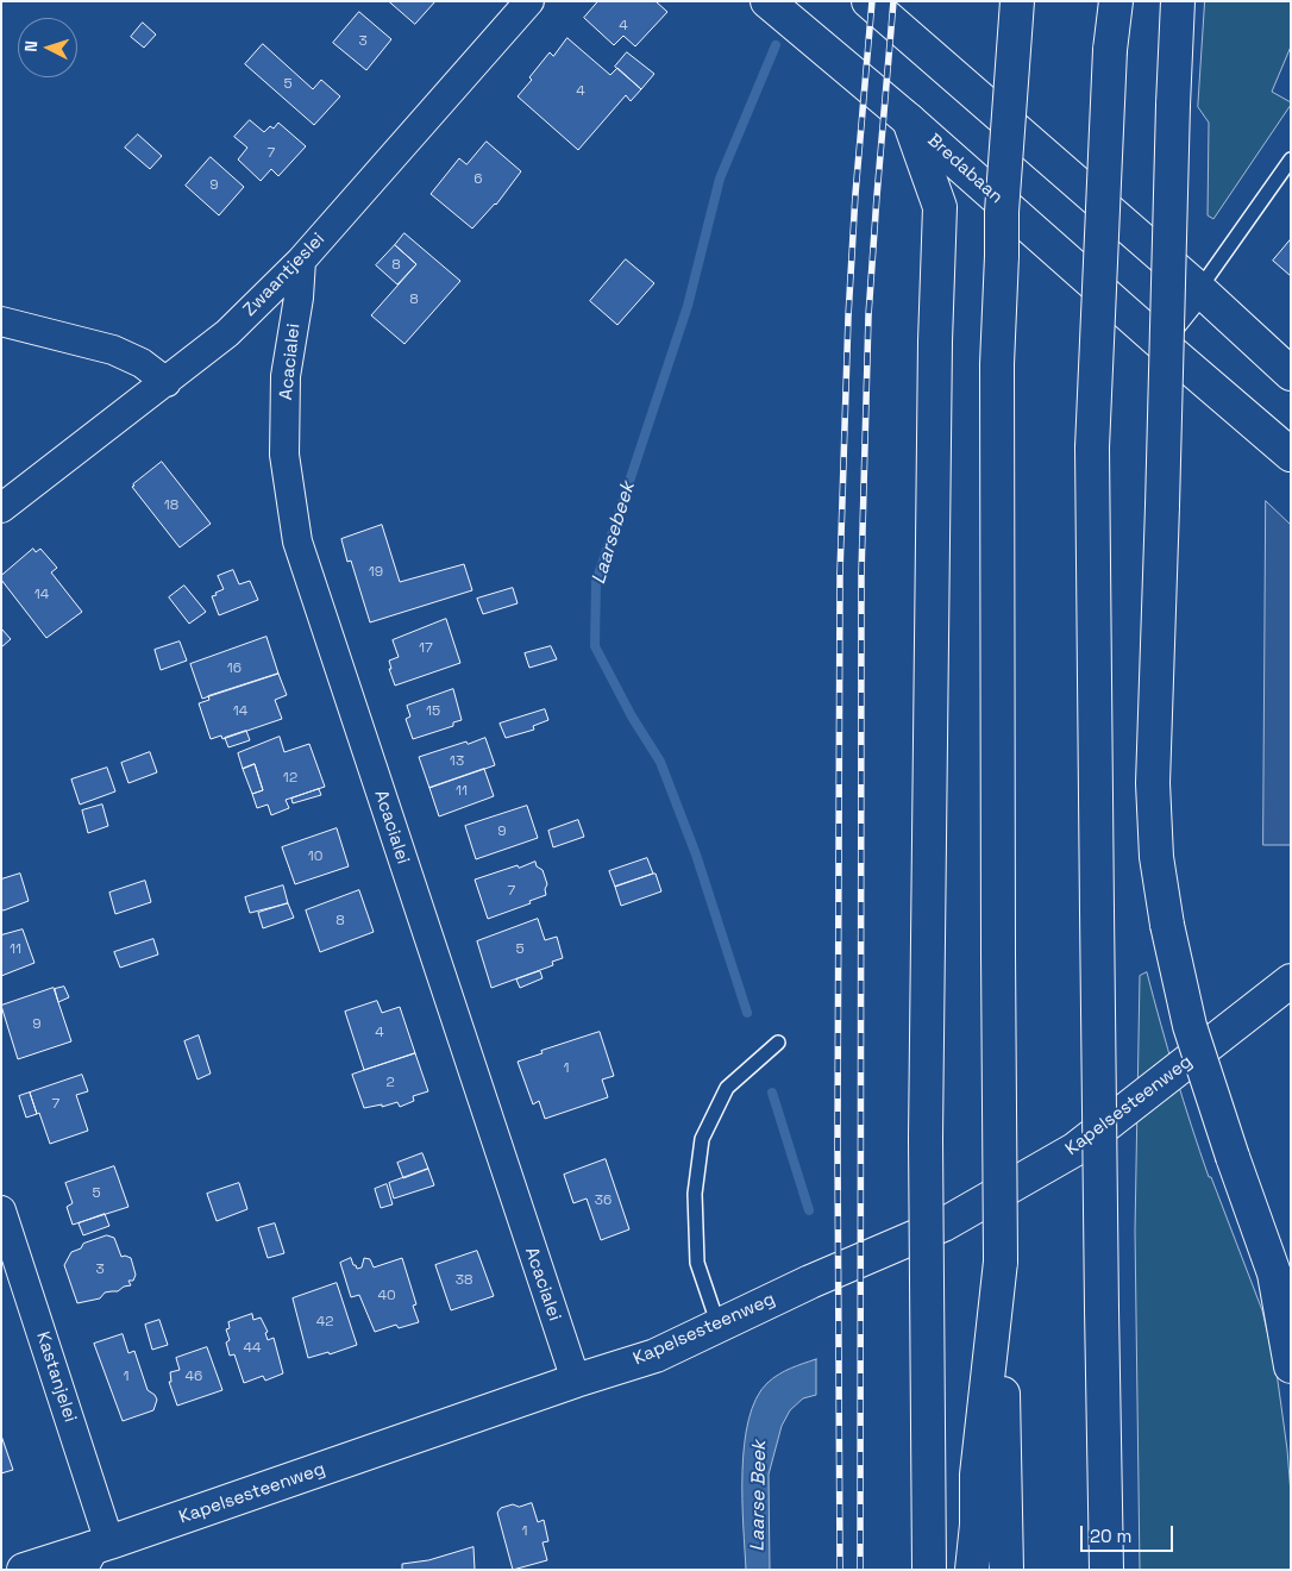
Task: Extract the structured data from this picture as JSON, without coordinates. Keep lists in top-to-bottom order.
{
  "streets": {
    "main road": ["Bredabaan", "Kapelsesteenweg"],
    "street": ["Zwaantjeslei", "Acacialei", "Kastanjelei"]
  },
  "crossings": [
    ["Zwaantjeslei", "Acacialei"],
    ["Acacialei", "Kapelsesteenweg"],
    ["Kapelsesteenweg", "Kastanjelei"]
  ],
  "water": ["Laarsebeek", "Laarse Beek"],
  "house_numbers": [
    "4",
    "3",
    "5",
    "4",
    "7",
    "6",
    "9",
    "8",
    "8",
    "18",
    "19",
    "14",
    "17",
    "16",
    "14",
    "15",
    "13",
    "12",
    "11",
    "9",
    "10",
    "7",
    "8",
    "11",
    "5",
    "9",
    "4",
    "1",
    "2",
    "7",
    "5",
    "36",
    "3",
    "38",
    "40",
    "42",
    "44",
    "1",
    "46",
    "1"
  ],
  "scale_bar": "20 m",
  "north": "left"
}
